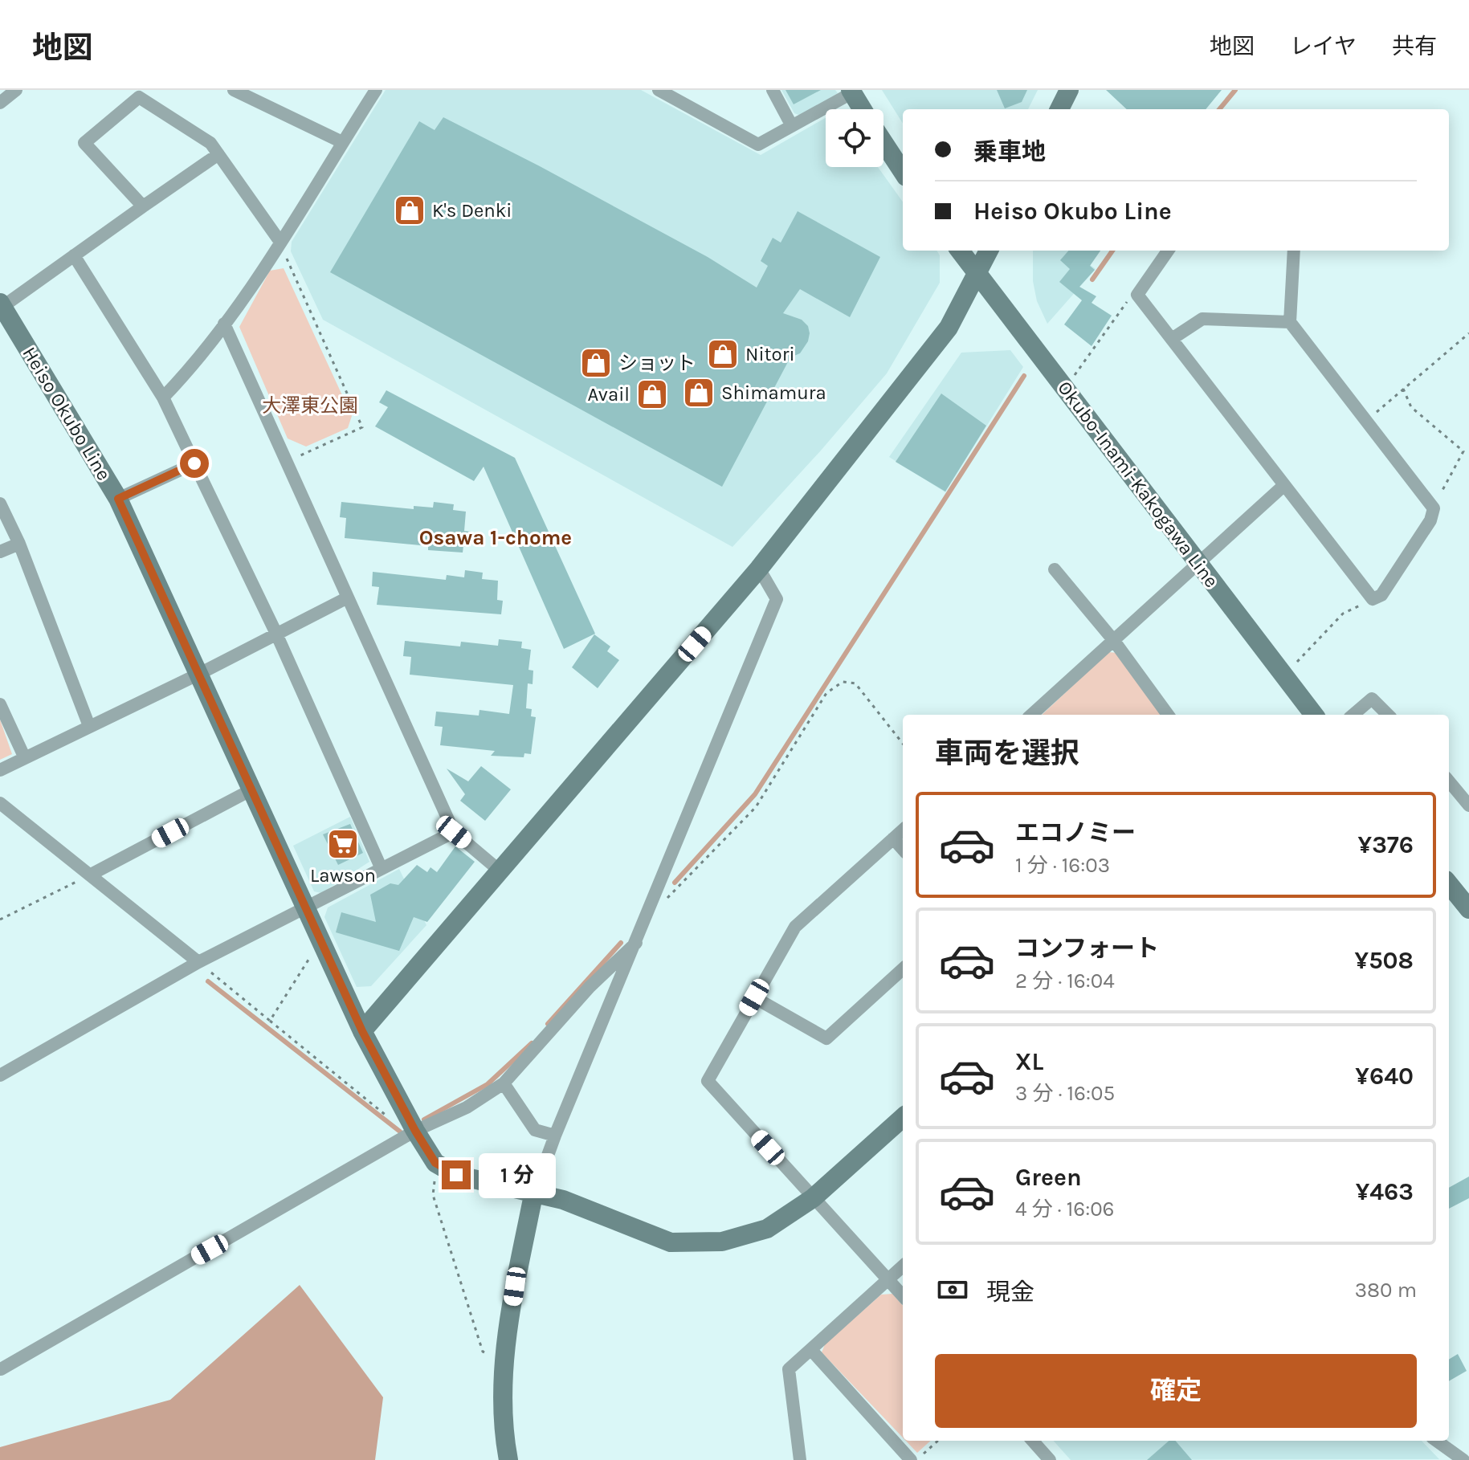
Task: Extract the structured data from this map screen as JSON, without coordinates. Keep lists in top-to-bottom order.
{
  "streets": {
    "main road": ["Heiso Okubo Line", "Okubo-Inami-Kakogawa Line"]
  },
  "districts": ["Osawa 1-chome"],
  "parks": ["大澤東公園"],
  "places": {
    "shop": [
      "K's Denki",
      "Nitori",
      "ショット",
      "Shimamura",
      "Avail"
    ],
    "supermarket": ["Lawson"]
  },
  "page": {
    "header": "地図",
    "nav": ["地図", "レイヤ", "共有"],
    "banner": ["乗車地", "Heiso Okubo Line"],
    "heading": "車両を選択",
    "list": [
      {
        "name": "エコノミー",
        "note": "1 分 · 16:03",
        "value": "¥376"
      },
      {
        "name": "コンフォート",
        "note": "2 分 · 16:04",
        "value": "¥508"
      },
      {
        "name": "XL",
        "note": "3 分 · 16:05",
        "value": "¥640"
      },
      {
        "name": "Green",
        "note": "4 分 · 16:06",
        "value": "¥463"
      }
    ],
    "bubble": "1 分",
    "pay": ["現金", "380 m"],
    "buttons": "確定"
  }
}
